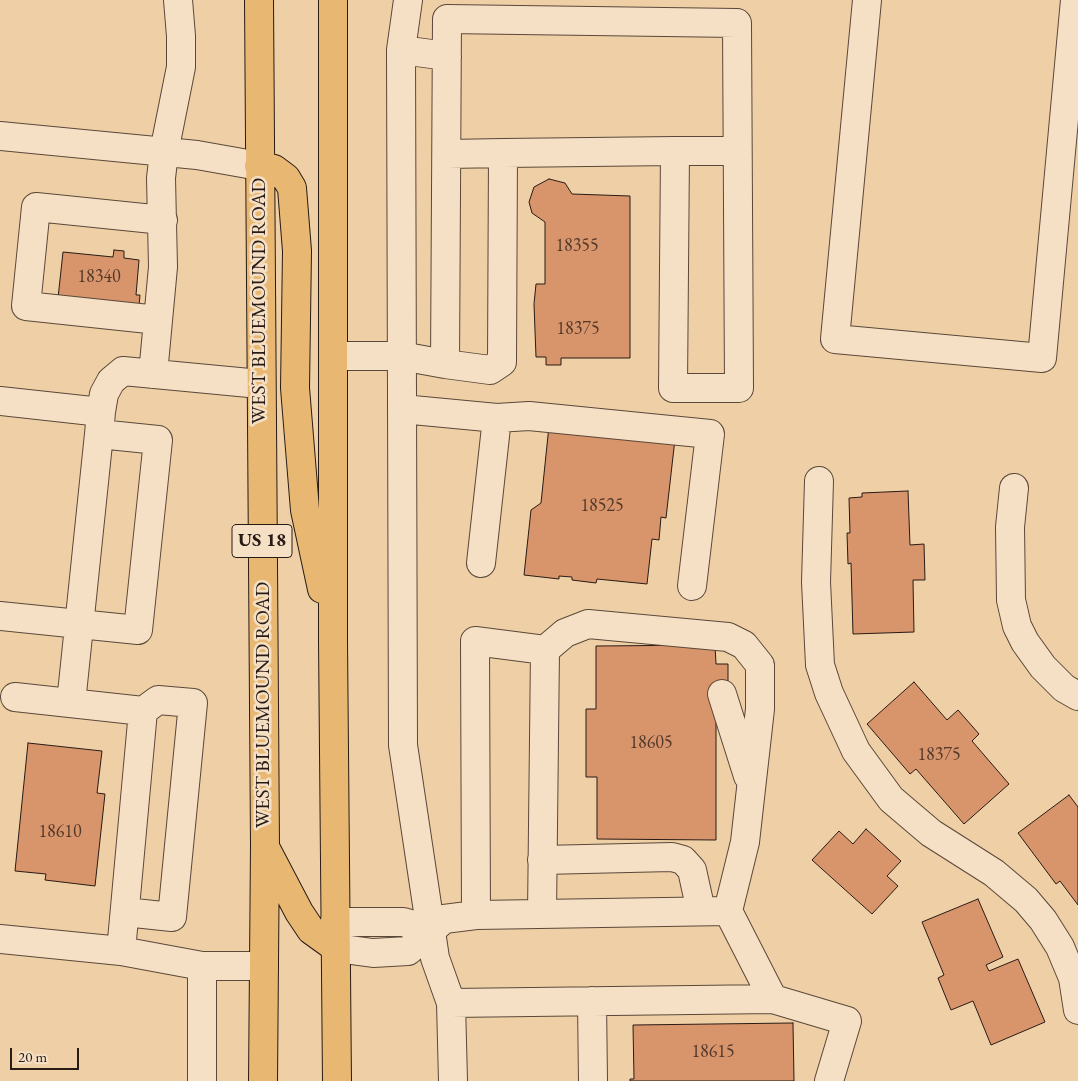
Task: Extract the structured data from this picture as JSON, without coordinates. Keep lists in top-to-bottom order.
{
  "streets": {
    "main road": ["WEST BLUEMOUND ROAD", "US 18"]
  },
  "house_numbers": [
    "18355",
    "18340",
    "18375",
    "18525",
    "18605",
    "18375",
    "18610",
    "18615"
  ],
  "scale_bar": "20 m"
}
